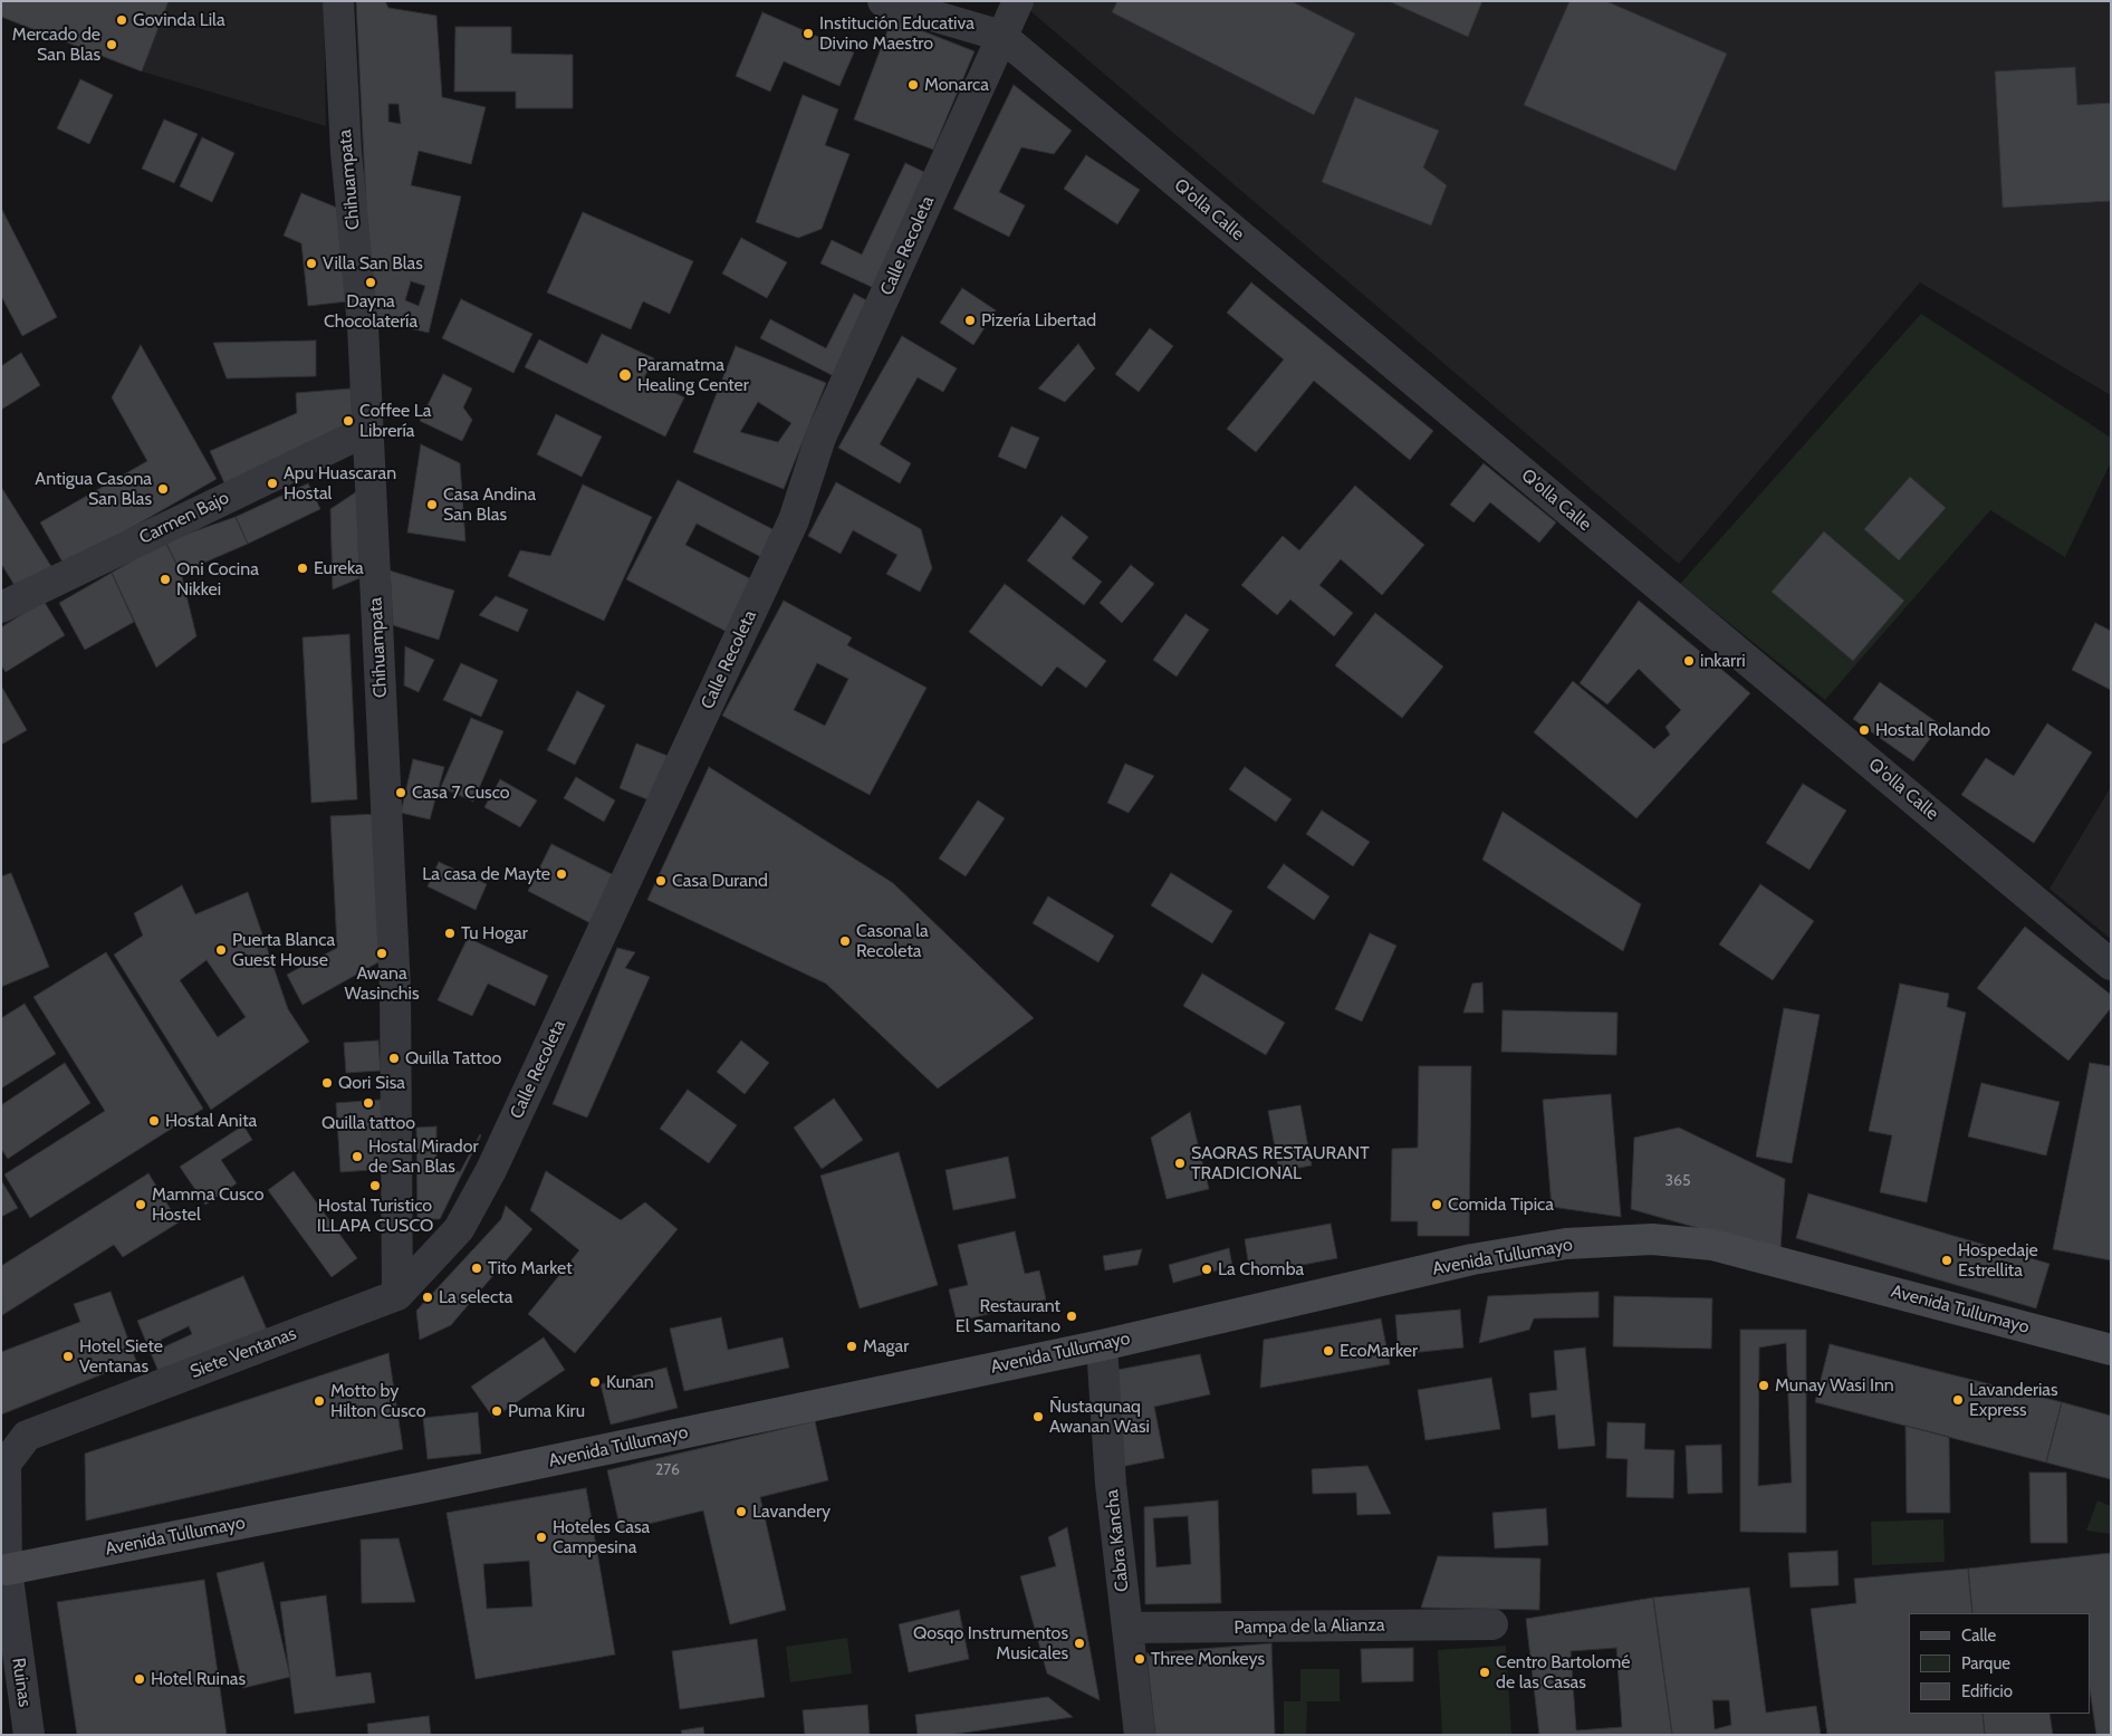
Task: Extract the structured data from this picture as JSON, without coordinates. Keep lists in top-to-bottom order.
{
  "streets": {
    "street": [
      "Chihuampata",
      "Q'olla Calle",
      "Calle Recoleta",
      "Carmen Bajo",
      "Avenida Tullumayo",
      "Siete Ventanas",
      "Cabra Kancha",
      "Pampa de la Alianza",
      "Ruinas"
    ]
  },
  "crossings": [
    ["Chihuampata", "Calle Recoleta"],
    ["Chihuampata", "Carmen Bajo"],
    ["Chihuampata", "Siete Ventanas"],
    ["Q'olla Calle", "Calle Recoleta"],
    ["Calle Recoleta", "Siete Ventanas"],
    ["Avenida Tullumayo", "Cabra Kancha"],
    ["Avenida Tullumayo", "Ruinas"],
    ["Siete Ventanas", "Ruinas"],
    ["Cabra Kancha", "Pampa de la Alianza"]
  ],
  "places": [
    "Govinda Lila",
    "Institución Educativa Divino Maestro",
    "Mercado de San Blas",
    "Monarca",
    "Villa San Blas",
    "Dayna Chocolatería",
    "Pizería Libertad",
    "Paramatma Healing Center",
    "Coffee La Librería",
    "Apu Huascaran Hostal",
    "Antigua Casona San Blas",
    "Casa Andina San Blas",
    "Eureka",
    "Oni Cocina Nikkei",
    "inkarri",
    "Hostal Rolando",
    "Casa 7 Cusco",
    "La casa de Mayte",
    "Casa Durand",
    "Tu Hogar",
    "Casona la Recoleta",
    "Puerta Blanca Guest House",
    "Awana Wasinchis",
    "Quilla Tattoo",
    "Qori Sisa",
    "Quilla tattoo",
    "Hostal Anita",
    "Hostal Mirador de San Blas",
    "SAQRAS RESTAURANT TRADICIONAL",
    "Hostal Turistico ILLAPA CUSCO",
    "Mamma Cusco Hostel",
    "Comida Tipica",
    "Hospedaje Estrellita",
    "Tito Market",
    "La Chomba",
    "La selecta",
    "Restaurant El Samaritano",
    "Magar",
    "EcoMarker",
    "Hotel Siete Ventanas",
    "Kunan",
    "Munay Wasi Inn",
    "Lavanderias Express",
    "Motto by Hilton Cusco",
    "Puma Kiru",
    "Ñustaqunaq Awanan Wasi",
    "Lavandery",
    "Hoteles Casa Campesina",
    "Qosqo Instrumentos Musicales",
    "Three Monkeys",
    "Centro Bartolomé de las Casas",
    "Hotel Ruinas"
  ],
  "house_numbers": ["365", "276"],
  "legend": ["Calle", "Parque", "Edificio"]
}
